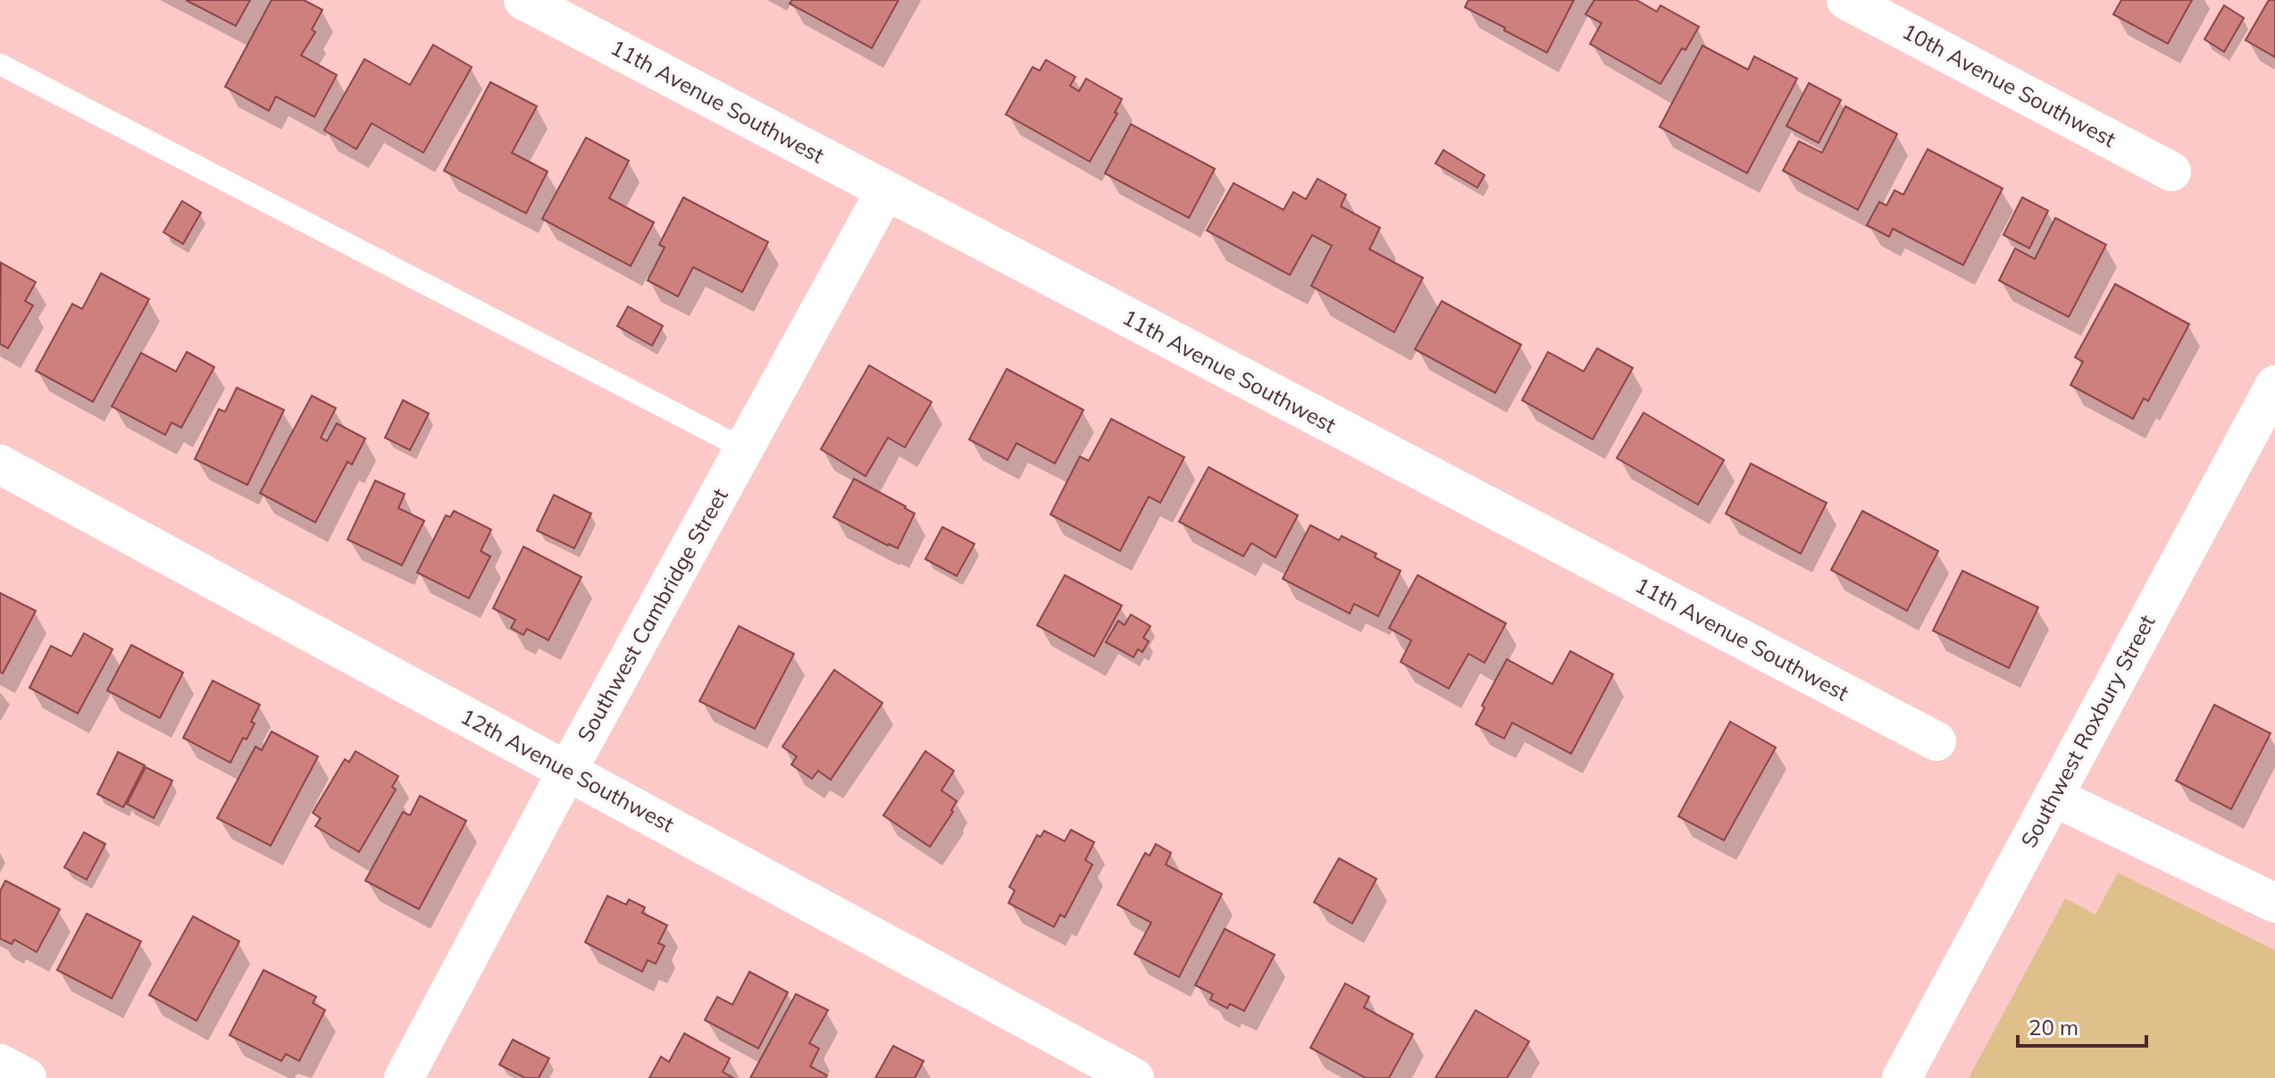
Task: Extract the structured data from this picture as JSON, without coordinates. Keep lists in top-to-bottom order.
{
  "streets": {
    "street": [
      "10th Avenue Southwest",
      "11th Avenue Southwest",
      "Southwest Cambridge Street",
      "Southwest Roxbury Street",
      "12th Avenue Southwest"
    ]
  },
  "crossings": [
    ["11th Avenue Southwest", "Southwest Cambridge Street"],
    ["Southwest Cambridge Street", "12th Avenue Southwest"]
  ],
  "scale_bar": "20 m"
}
